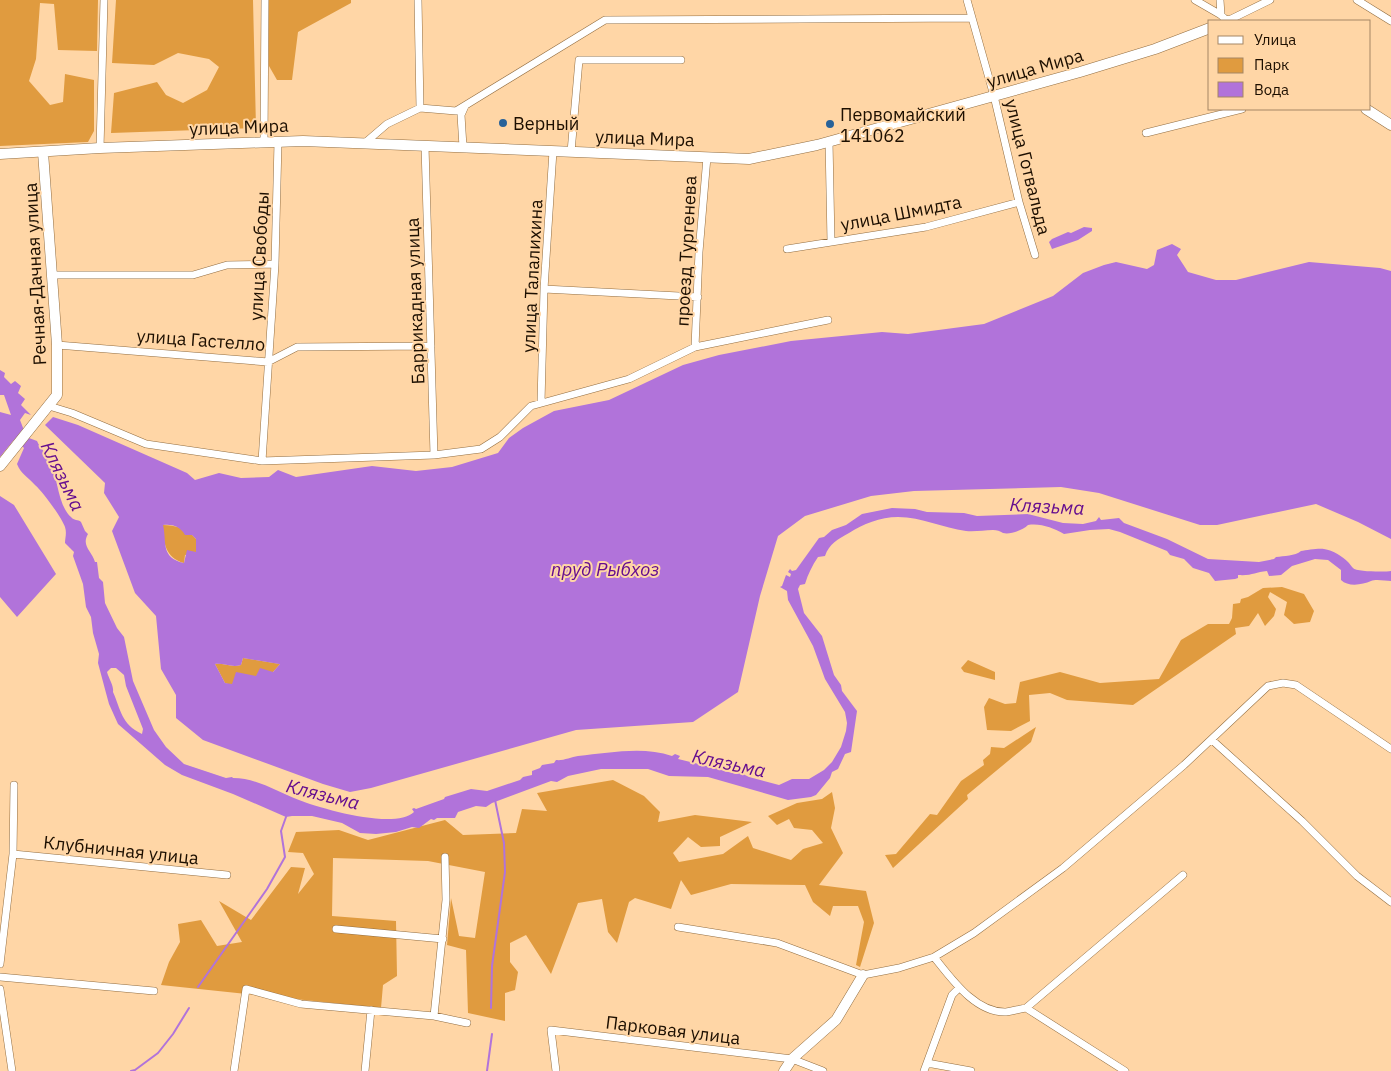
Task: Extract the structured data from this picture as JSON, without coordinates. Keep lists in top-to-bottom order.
{
  "streets": {
    "street": [
      "улица Мира",
      "улица Готвальда",
      "улица Шмидта",
      "проезд Тургенева",
      "улица Свободы",
      "Речная-Дачная улица",
      "улица Талалихина",
      "Баррикадная улица",
      "улица Гастелло",
      "Клубничная улица",
      "Парковая улица"
    ]
  },
  "crossings": [
    ["улица Мира", "улица Готвальда"],
    ["улица Мира", "проезд Тургенева"],
    ["улица Мира", "улица Свободы"],
    ["улица Мира", "Речная-Дачная улица"],
    ["улица Мира", "улица Талалихина"],
    ["улица Мира", "Баррикадная улица"],
    ["улица Готвальда", "улица Шмидта"],
    ["улица Свободы", "улица Гастелло"],
    ["Речная-Дачная улица", "улица Гастелло"],
    ["Баррикадная улица", "улица Гастелло"]
  ],
  "water": ["Клязьма", "пруд Рыбхоз"],
  "places": ["Верный", "Первомайский 141062"],
  "legend": ["Улица", "Парк", "Вода"]
}
